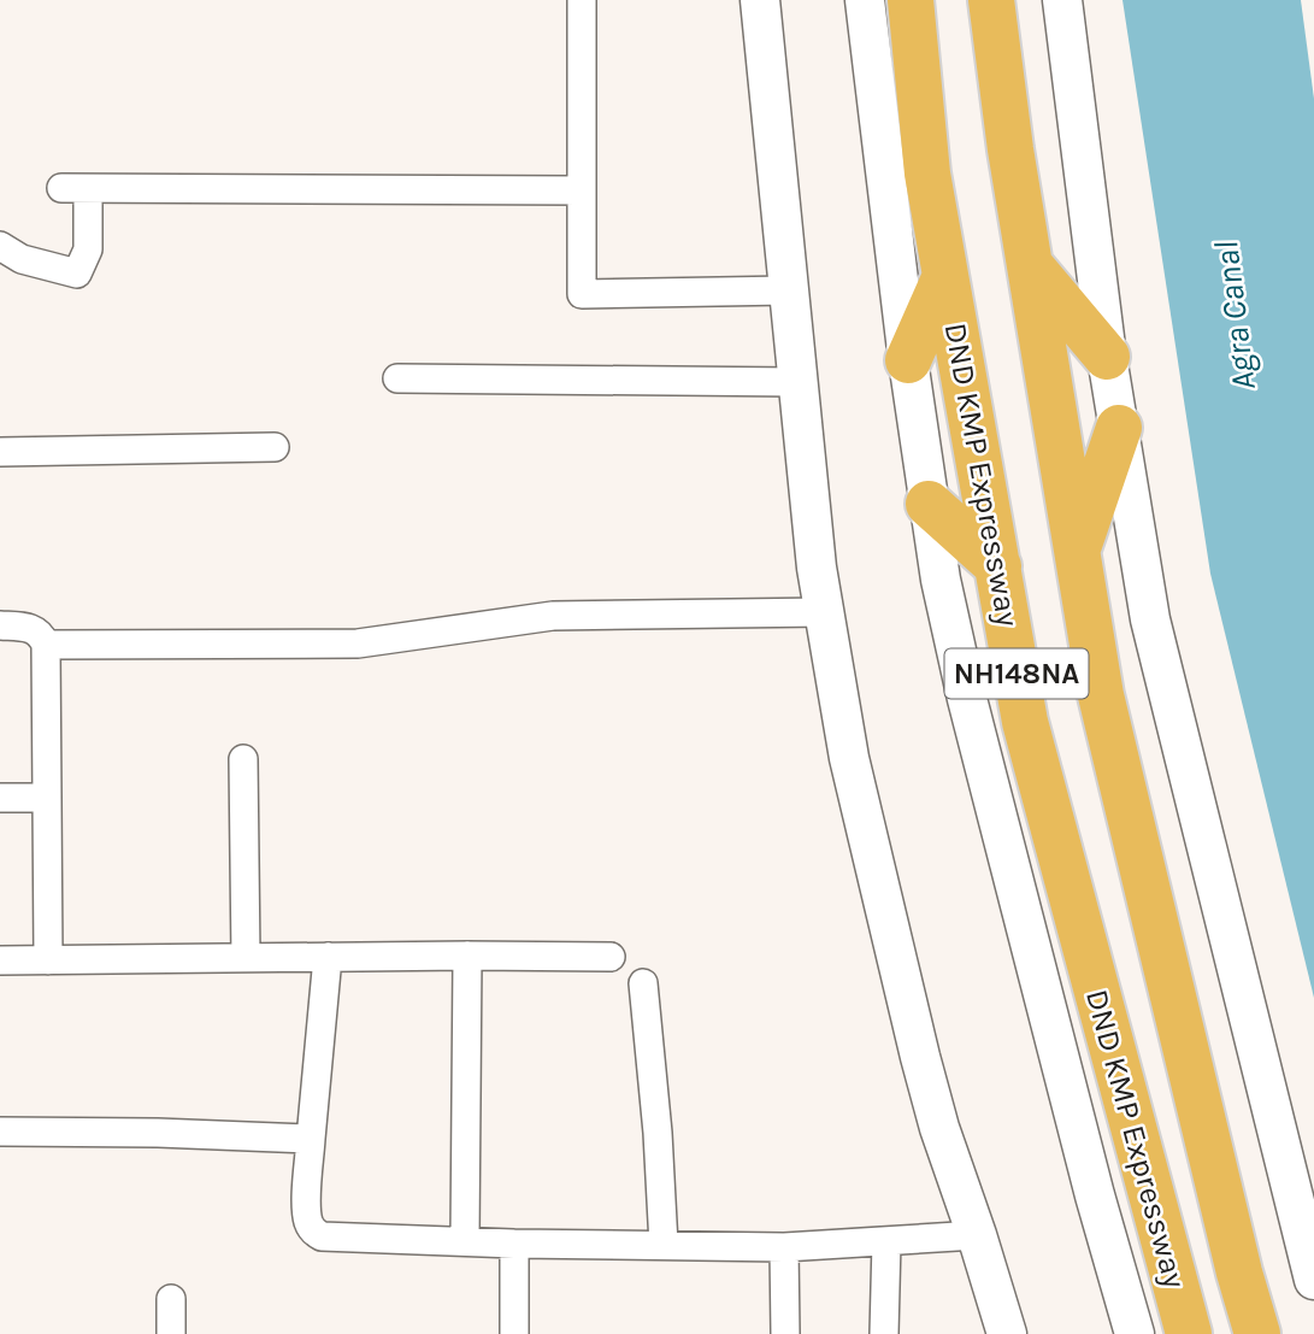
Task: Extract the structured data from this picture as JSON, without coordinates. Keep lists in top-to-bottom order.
{
  "streets": {
    "highway": ["DND KMP Expressway", "NH148NA"]
  },
  "water": ["Agra Canal"]
}
